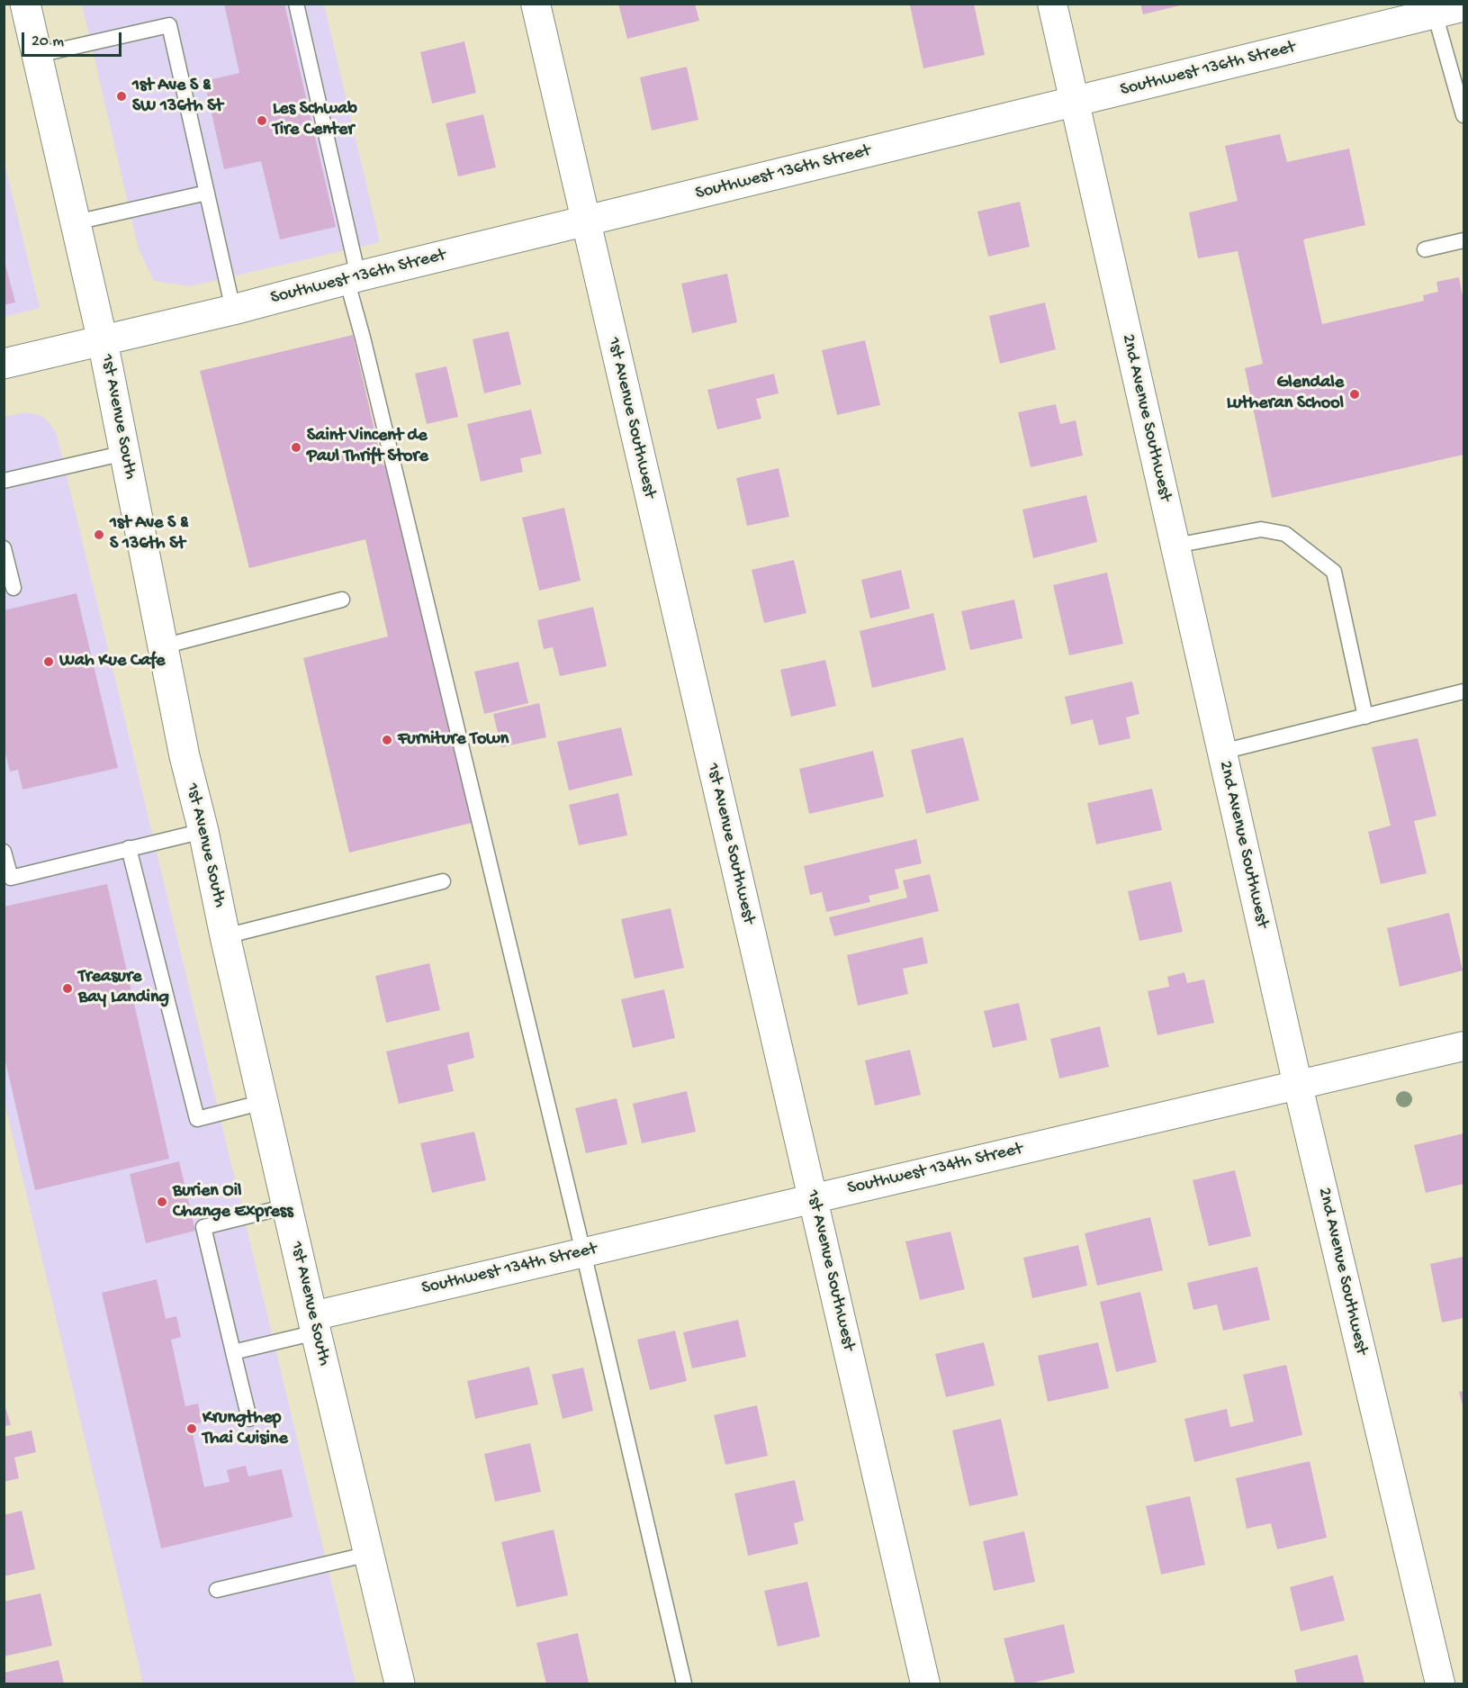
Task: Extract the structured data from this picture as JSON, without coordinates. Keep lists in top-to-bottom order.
{
  "streets": {
    "main road": ["Southwest 136th Street", "1st Avenue South"],
    "street": ["1st Avenue Southwest", "2nd Avenue Southwest", "Southwest 134th Street"]
  },
  "crossings": [
    ["Southwest 136th Street", "1st Avenue South"],
    ["Southwest 136th Street", "1st Avenue Southwest"],
    ["Southwest 136th Street", "2nd Avenue Southwest"],
    ["1st Avenue South", "Southwest 134th Street"],
    ["1st Avenue Southwest", "Southwest 134th Street"],
    ["2nd Avenue Southwest", "Southwest 134th Street"]
  ],
  "places": [
    "1st Ave S & SW 136th St",
    "Les Schwab Tire Center",
    "Glendale Lutheran School",
    "Saint Vincent de Paul Thrift Store",
    "1st Ave S & S 136th St",
    "Wah Kue Cafe",
    "Furniture Town",
    "Treasure Bay Landing",
    "Burien Oil Change Express",
    "Krungthep Thai Cuisine"
  ],
  "scale_bar": "20 m"
}
